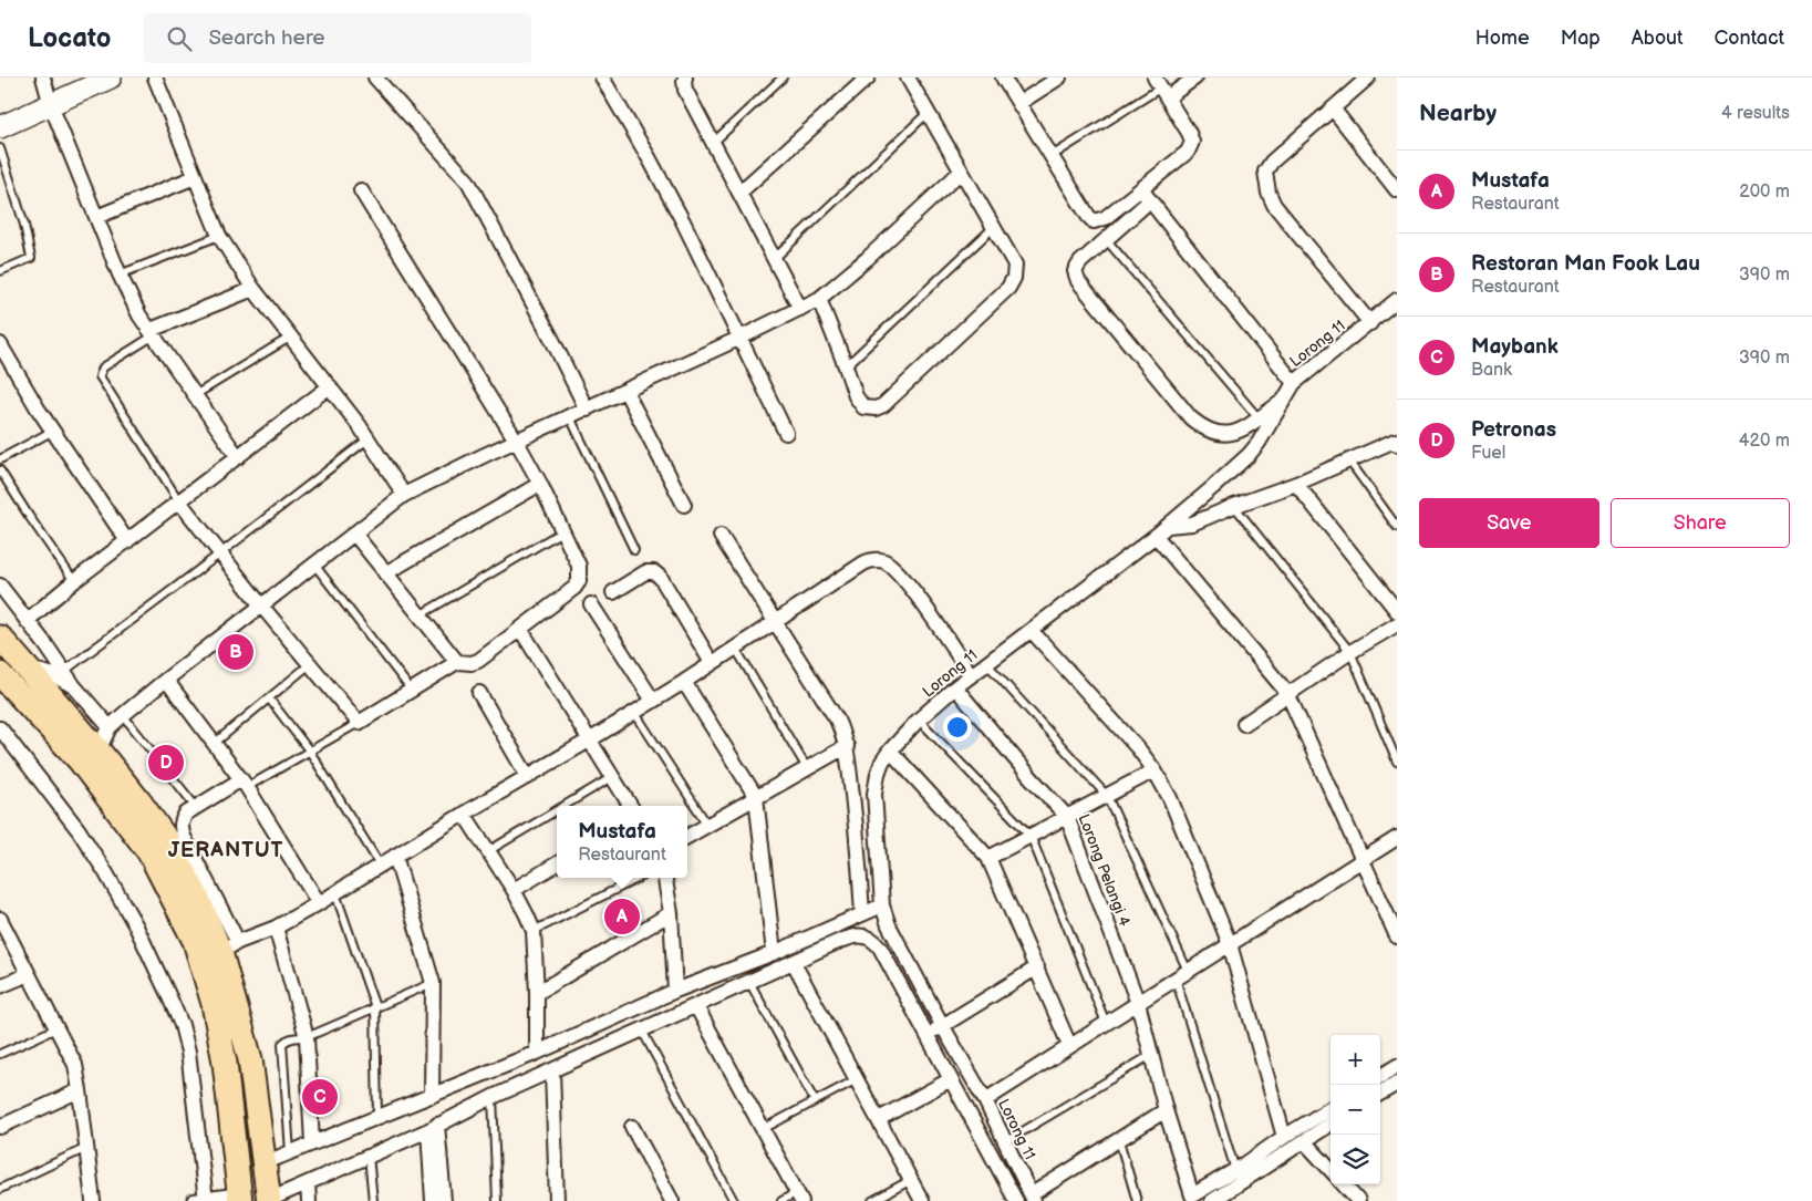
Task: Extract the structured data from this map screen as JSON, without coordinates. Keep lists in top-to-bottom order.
{
  "streets": {
    "street": ["Lorong 11", "Lorong Pelangi 4"]
  },
  "crossings": [
    ["Lorong 11", "Lorong Pelangi 4"]
  ],
  "districts": ["JERANTUT"],
  "page": {
    "header": "Locato",
    "search": "Search here",
    "nav": [
      "Home",
      "Map",
      "About",
      "Contact"
    ],
    "heading": ["Nearby", "4 results"],
    "list": [
      {
        "mark": "A",
        "name": "Mustafa",
        "note": "Restaurant",
        "value": "200 m"
      },
      {
        "mark": "B",
        "name": "Restoran Man Fook Lau",
        "note": "Restaurant",
        "value": "390 m"
      },
      {
        "mark": "C",
        "name": "Maybank",
        "note": "Bank",
        "value": "390 m"
      },
      {
        "mark": "D",
        "name": "Petronas",
        "note": "Fuel",
        "value": "420 m"
      }
    ],
    "buttons": ["Save", "Share"],
    "pins": [
      "B",
      "D",
      "A",
      "C"
    ],
    "popup": ["Mustafa", "Restaurant"],
    "map_buttons": ["+", "−"]
  }
}
